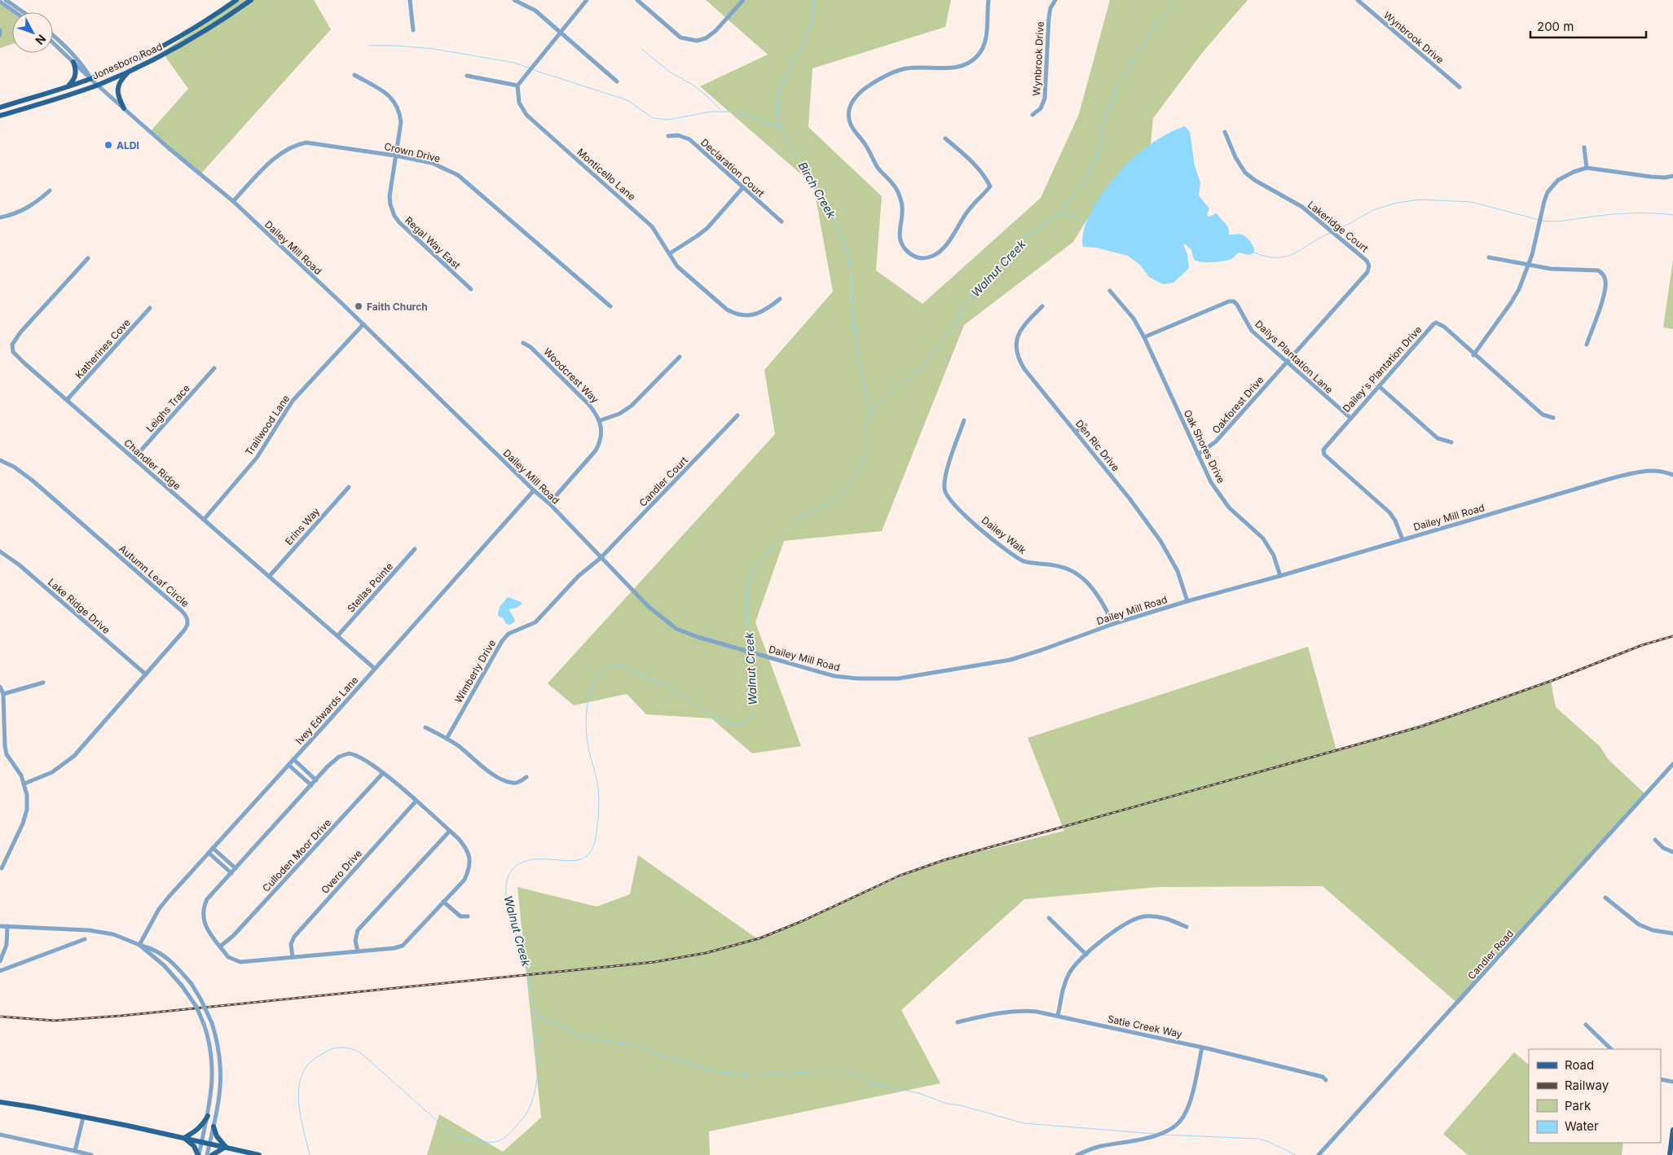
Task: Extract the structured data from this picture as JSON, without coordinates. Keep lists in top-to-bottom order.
{
  "streets": {
    "main road": ["Jonesboro Road"],
    "street": [
      "Wynbrook Drive",
      "Crown Drive",
      "Declaration Court",
      "Monticello Lane",
      "Lakeridge Court",
      "Regal Way East",
      "Dailey Mill Road",
      "Katherines Cove",
      "Dailys Plantation Lane",
      "Dailey's Plantation Drive",
      "Woodcrest Way",
      "Oakforest Drive",
      "Leighs Trace",
      "Trailwood Lane",
      "Den Ric Drive",
      "Oak Shores Drive",
      "Chandler Ridge",
      "Candler Court",
      "Erins Way",
      "Dailey Walk",
      "Autumn Leaf Circle",
      "Stellas Pointe",
      "Lake Ridge Drive",
      "Wimberly Drive",
      "Ivey Edwards Lane",
      "Culloden Moor Drive",
      "Overo Drive",
      "Candler Road",
      "Satie Creek Way"
    ]
  },
  "crossings": [
    ["Jonesboro Road", "Dailey Mill Road"],
    ["Crown Drive", "Regal Way East"],
    ["Crown Drive", "Dailey Mill Road"],
    ["Lakeridge Court", "Dailys Plantation Lane"],
    ["Lakeridge Court", "Oakforest Drive"],
    ["Dailey Mill Road", "Dailey's Plantation Drive"],
    ["Dailey Mill Road", "Trailwood Lane"],
    ["Dailey Mill Road", "Den Ric Drive"],
    ["Dailey Mill Road", "Oak Shores Drive"],
    ["Dailey Mill Road", "Candler Court"],
    ["Dailey Mill Road", "Dailey Walk"],
    ["Dailey Mill Road", "Wimberly Drive"],
    ["Dailey Mill Road", "Ivey Edwards Lane"],
    ["Katherines Cove", "Chandler Ridge"],
    ["Dailys Plantation Lane", "Dailey's Plantation Drive"],
    ["Dailys Plantation Lane", "Oakforest Drive"],
    ["Dailys Plantation Lane", "Oak Shores Drive"],
    ["Oakforest Drive", "Oak Shores Drive"],
    ["Leighs Trace", "Chandler Ridge"],
    ["Trailwood Lane", "Chandler Ridge"],
    ["Chandler Ridge", "Erins Way"],
    ["Chandler Ridge", "Stellas Pointe"],
    ["Chandler Ridge", "Ivey Edwards Lane"],
    ["Candler Court", "Wimberly Drive"],
    ["Autumn Leaf Circle", "Lake Ridge Drive"]
  ],
  "water": ["Birch Creek", "Walnut Creek"],
  "places": ["ALDI", "Faith Church"],
  "legend": [
    "Road",
    "Railway",
    "Park",
    "Water"
  ],
  "scale_bar": "200 m",
  "north": "bottom right"
}
